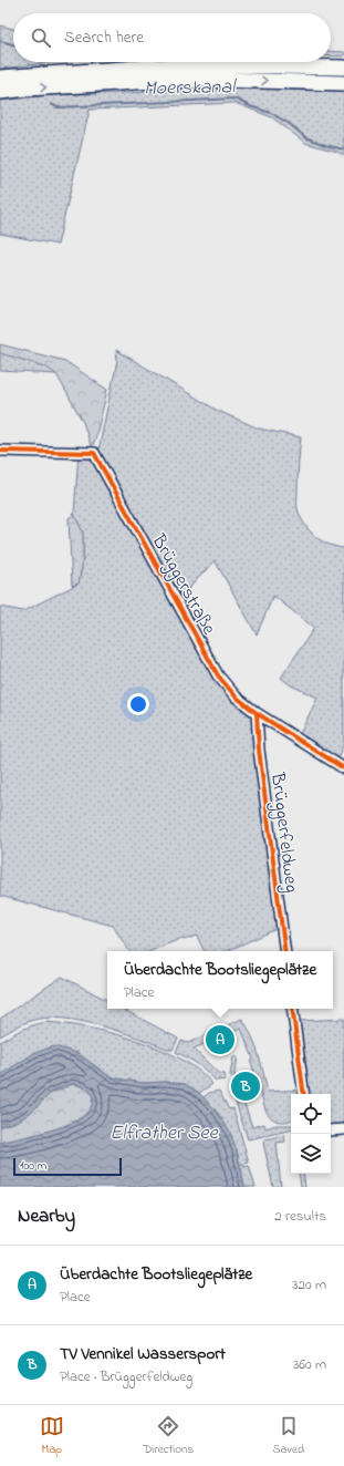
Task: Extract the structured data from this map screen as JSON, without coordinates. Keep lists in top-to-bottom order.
{
  "streets": {
    "street": ["Brüggerstraße", "Brüggerfeldweg"]
  },
  "crossings": [
    ["Brüggerstraße", "Brüggerfeldweg"]
  ],
  "water": ["Moerskanal", "Elfrather See"],
  "scale_bar": "100 m",
  "page": {
    "search": "Search here",
    "popup": ["Überdachte Bootsliegeplätze", "Place"],
    "pins": ["A", "B"],
    "scale": "100 m",
    "heading": ["Nearby", "2 results"],
    "list": [
      {
        "mark": "A",
        "name": "Überdachte Bootsliegeplätze",
        "note": "Place",
        "value": "320 m"
      },
      {
        "mark": "B",
        "name": "TV Vennikel Wassersport",
        "note": "Place · Brüggerfeldweg",
        "value": "360 m"
      }
    ],
    "nav": ["Map", "Directions", "Saved"]
  }
}
